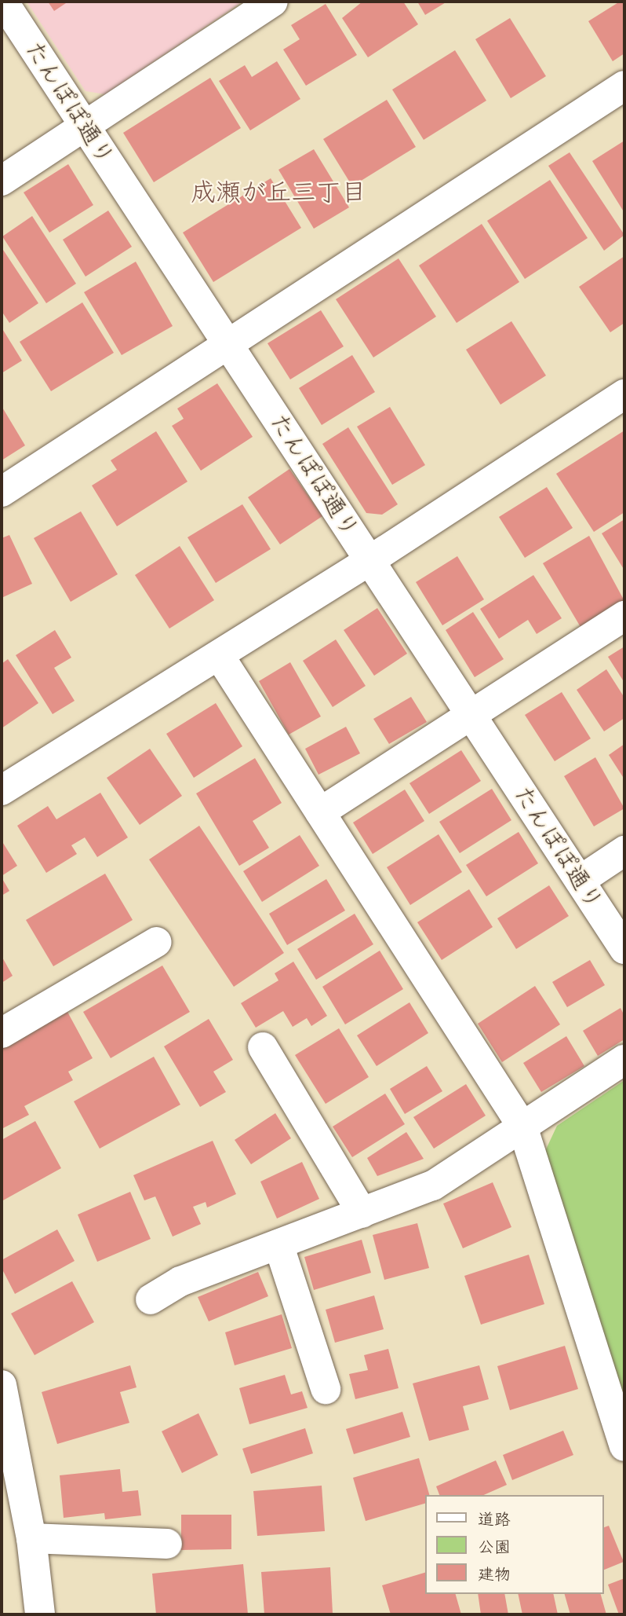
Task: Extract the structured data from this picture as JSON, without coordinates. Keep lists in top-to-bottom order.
{
  "streets": {
    "street": ["たんぽぽ通り"]
  },
  "districts": ["成瀬が丘三丁目"],
  "legend": ["道路", "公園", "建物"]
}
